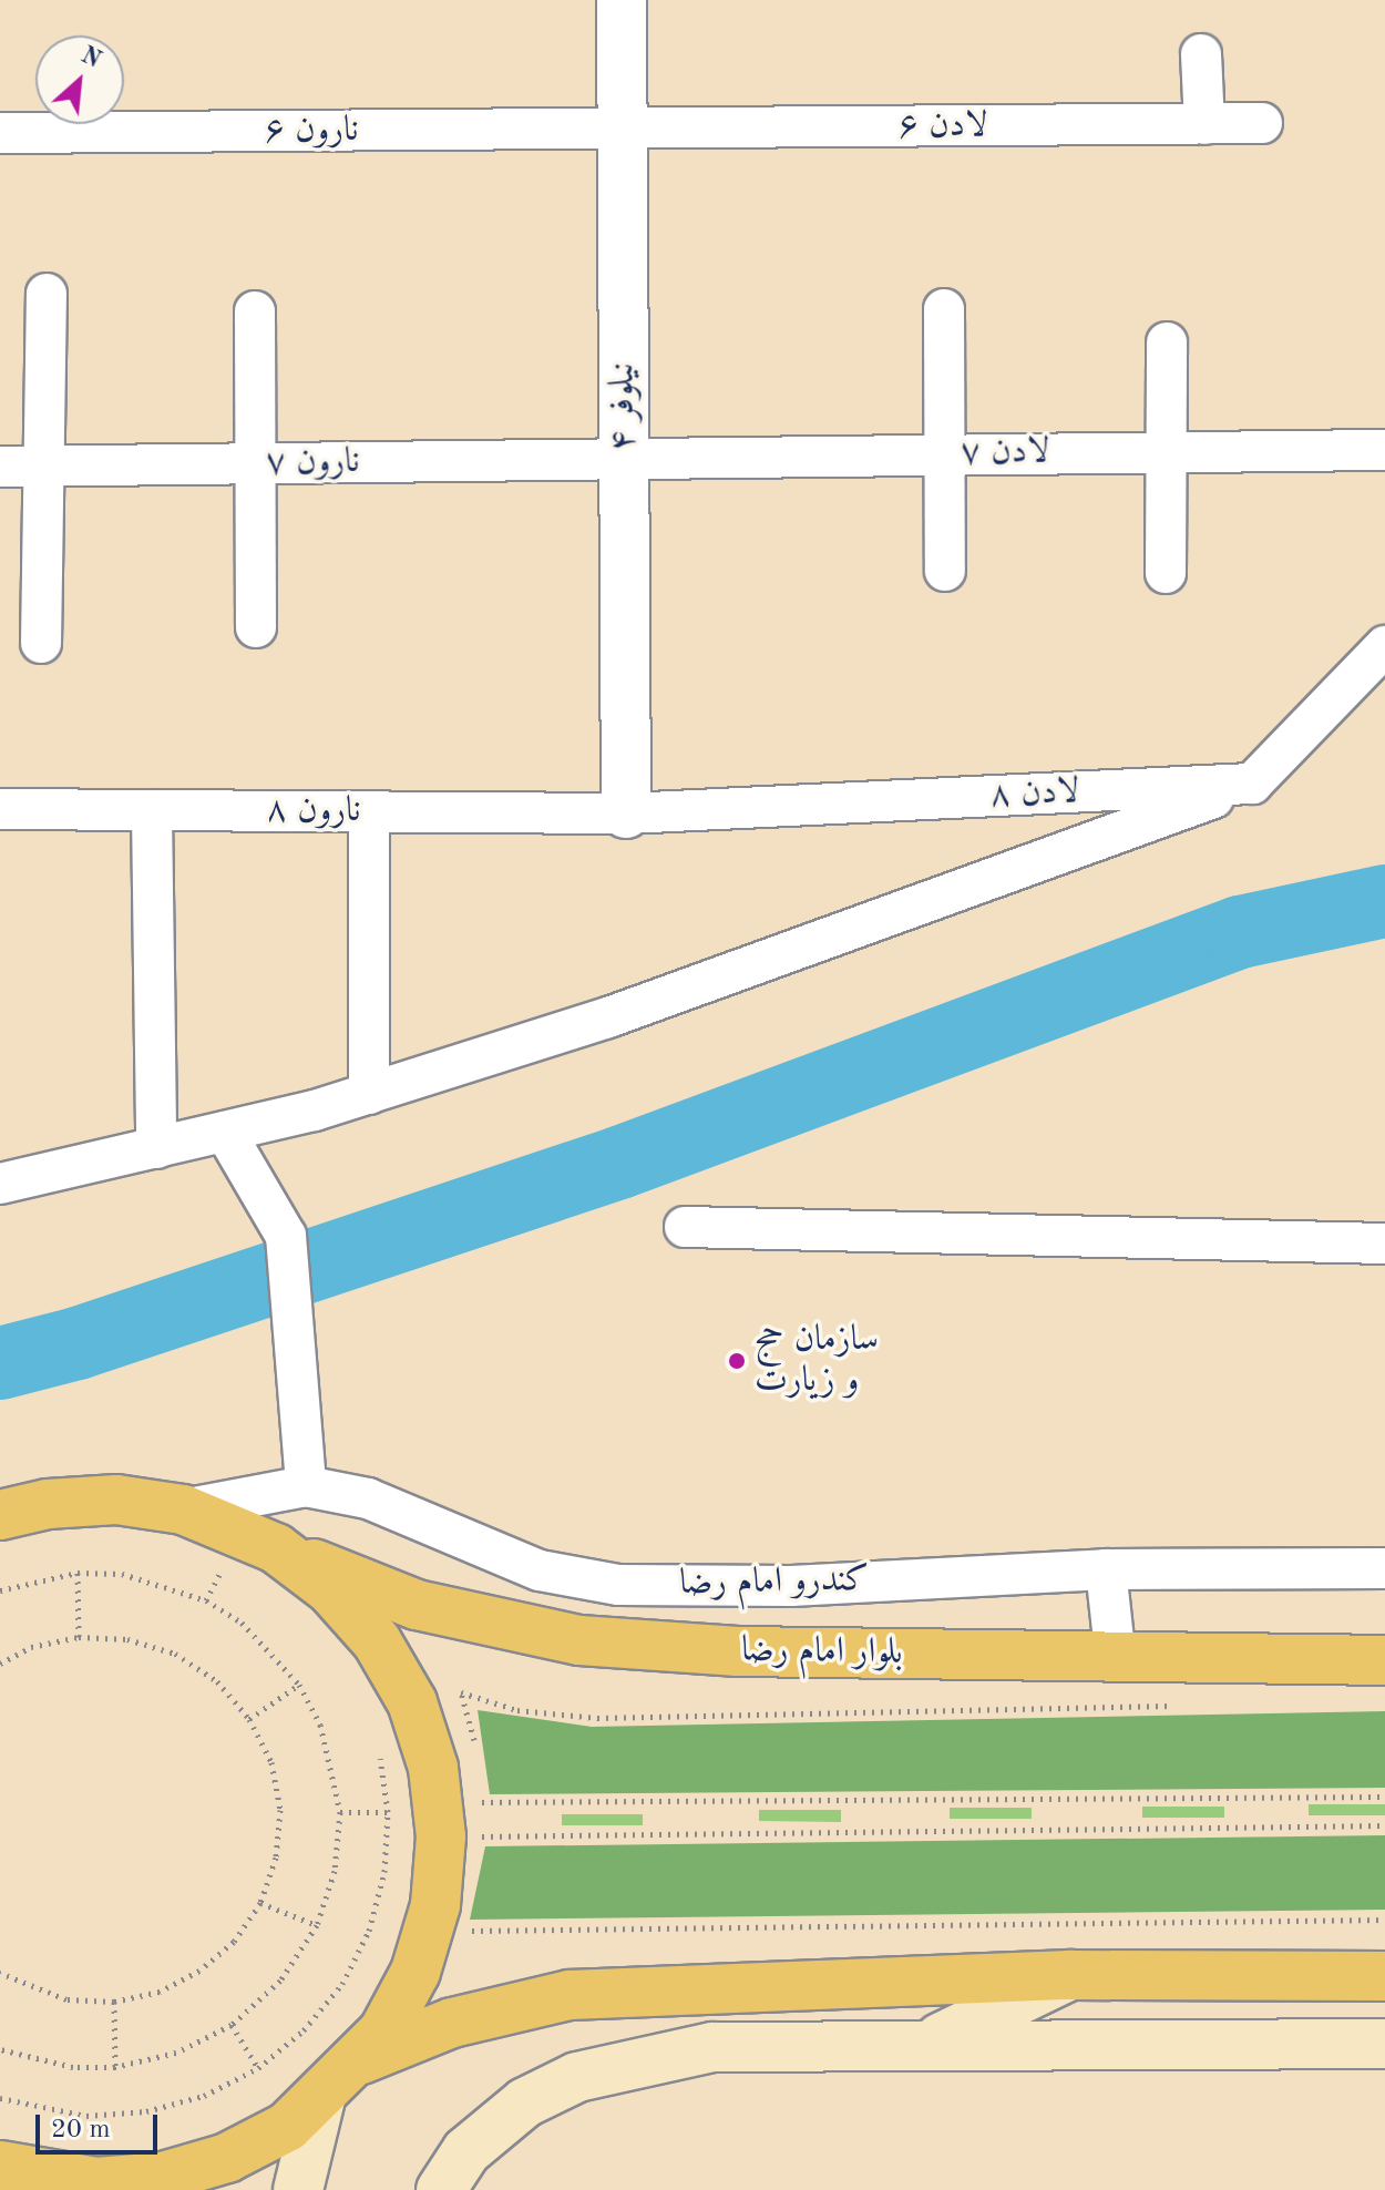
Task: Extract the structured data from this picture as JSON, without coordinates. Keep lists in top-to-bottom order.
{
  "streets": {
    "main road": ["بلوار امام رضا"],
    "street": [
      "لادن ۶",
      "نارون ۶",
      "نیلوفر ۴",
      "لادن ۷",
      "نارون ۷",
      "لادن ۸",
      "نارون ۸",
      "کندرو امام رضا"
    ]
  },
  "crossings": [
    ["لادن ۶", "نارون ۶"],
    ["لادن ۶", "نیلوفر ۴"],
    ["نارون ۶", "نیلوفر ۴"],
    ["نیلوفر ۴", "لادن ۷"],
    ["نیلوفر ۴", "نارون ۷"],
    ["نیلوفر ۴", "لادن ۸"],
    ["نیلوفر ۴", "نارون ۸"],
    ["لادن ۷", "نارون ۷"],
    ["لادن ۸", "نارون ۸"]
  ],
  "places": ["سازمان حج و زیارت"],
  "scale_bar": "20 m",
  "north": "top right"
}
